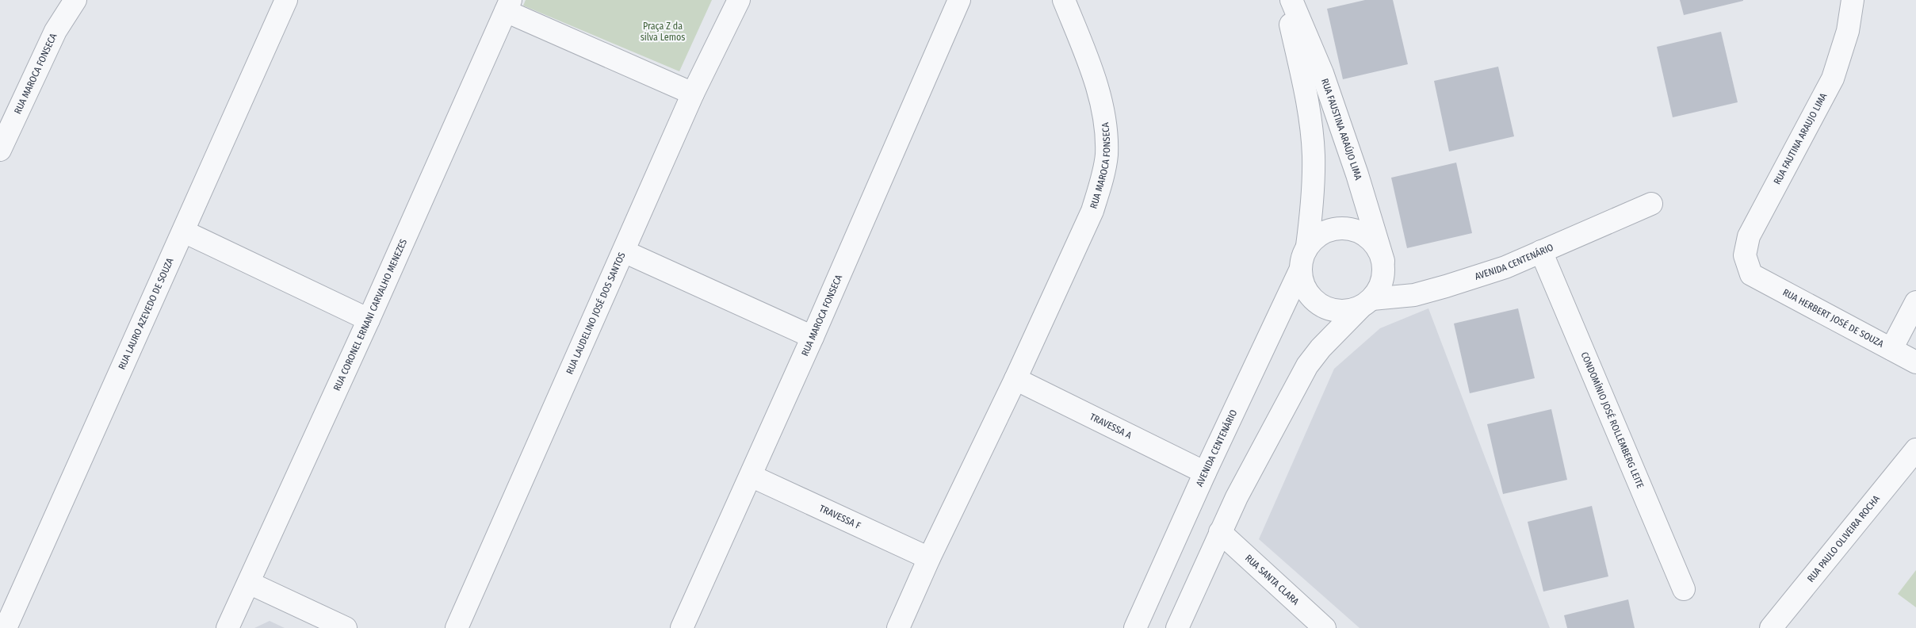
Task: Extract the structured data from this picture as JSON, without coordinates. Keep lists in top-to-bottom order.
{
  "streets": {
    "street": [
      "RUA MAROCA FONSECA",
      "RUA FAUSTINA ARAÚJO LIMA",
      "RUA FAUTINA ARAUJO LIMA",
      "AVENIDA CENTENÁRIO",
      "RUA LAUDELINO JOSÉ DOS SANTOS",
      "RUA LAURO AZEVEDO DE SOUZA",
      "RUA CORONEL ERNANI CARVALHO MENEZES",
      "RUA HERBERT JOSÉ DE SOUZA",
      "CONDOMÍNIO JOSÉ ROLLEMBERG LEITE",
      "TRAVESSA A",
      "TRAVESSA F",
      "RUA PAULO OLIVEIRA ROCHA",
      "RUA SANTA CLARA"
    ]
  },
  "crossings": [
    ["RUA MAROCA FONSECA", "TRAVESSA A"],
    ["RUA MAROCA FONSECA", "TRAVESSA F"],
    ["RUA FAUSTINA ARAÚJO LIMA", "AVENIDA CENTENÁRIO"],
    ["RUA FAUTINA ARAUJO LIMA", "RUA HERBERT JOSÉ DE SOUZA"],
    ["AVENIDA CENTENÁRIO", "CONDOMÍNIO JOSÉ ROLLEMBERG LEITE"],
    ["AVENIDA CENTENÁRIO", "TRAVESSA A"]
  ],
  "parks": ["Praça Z da silva Lemos"]
}
